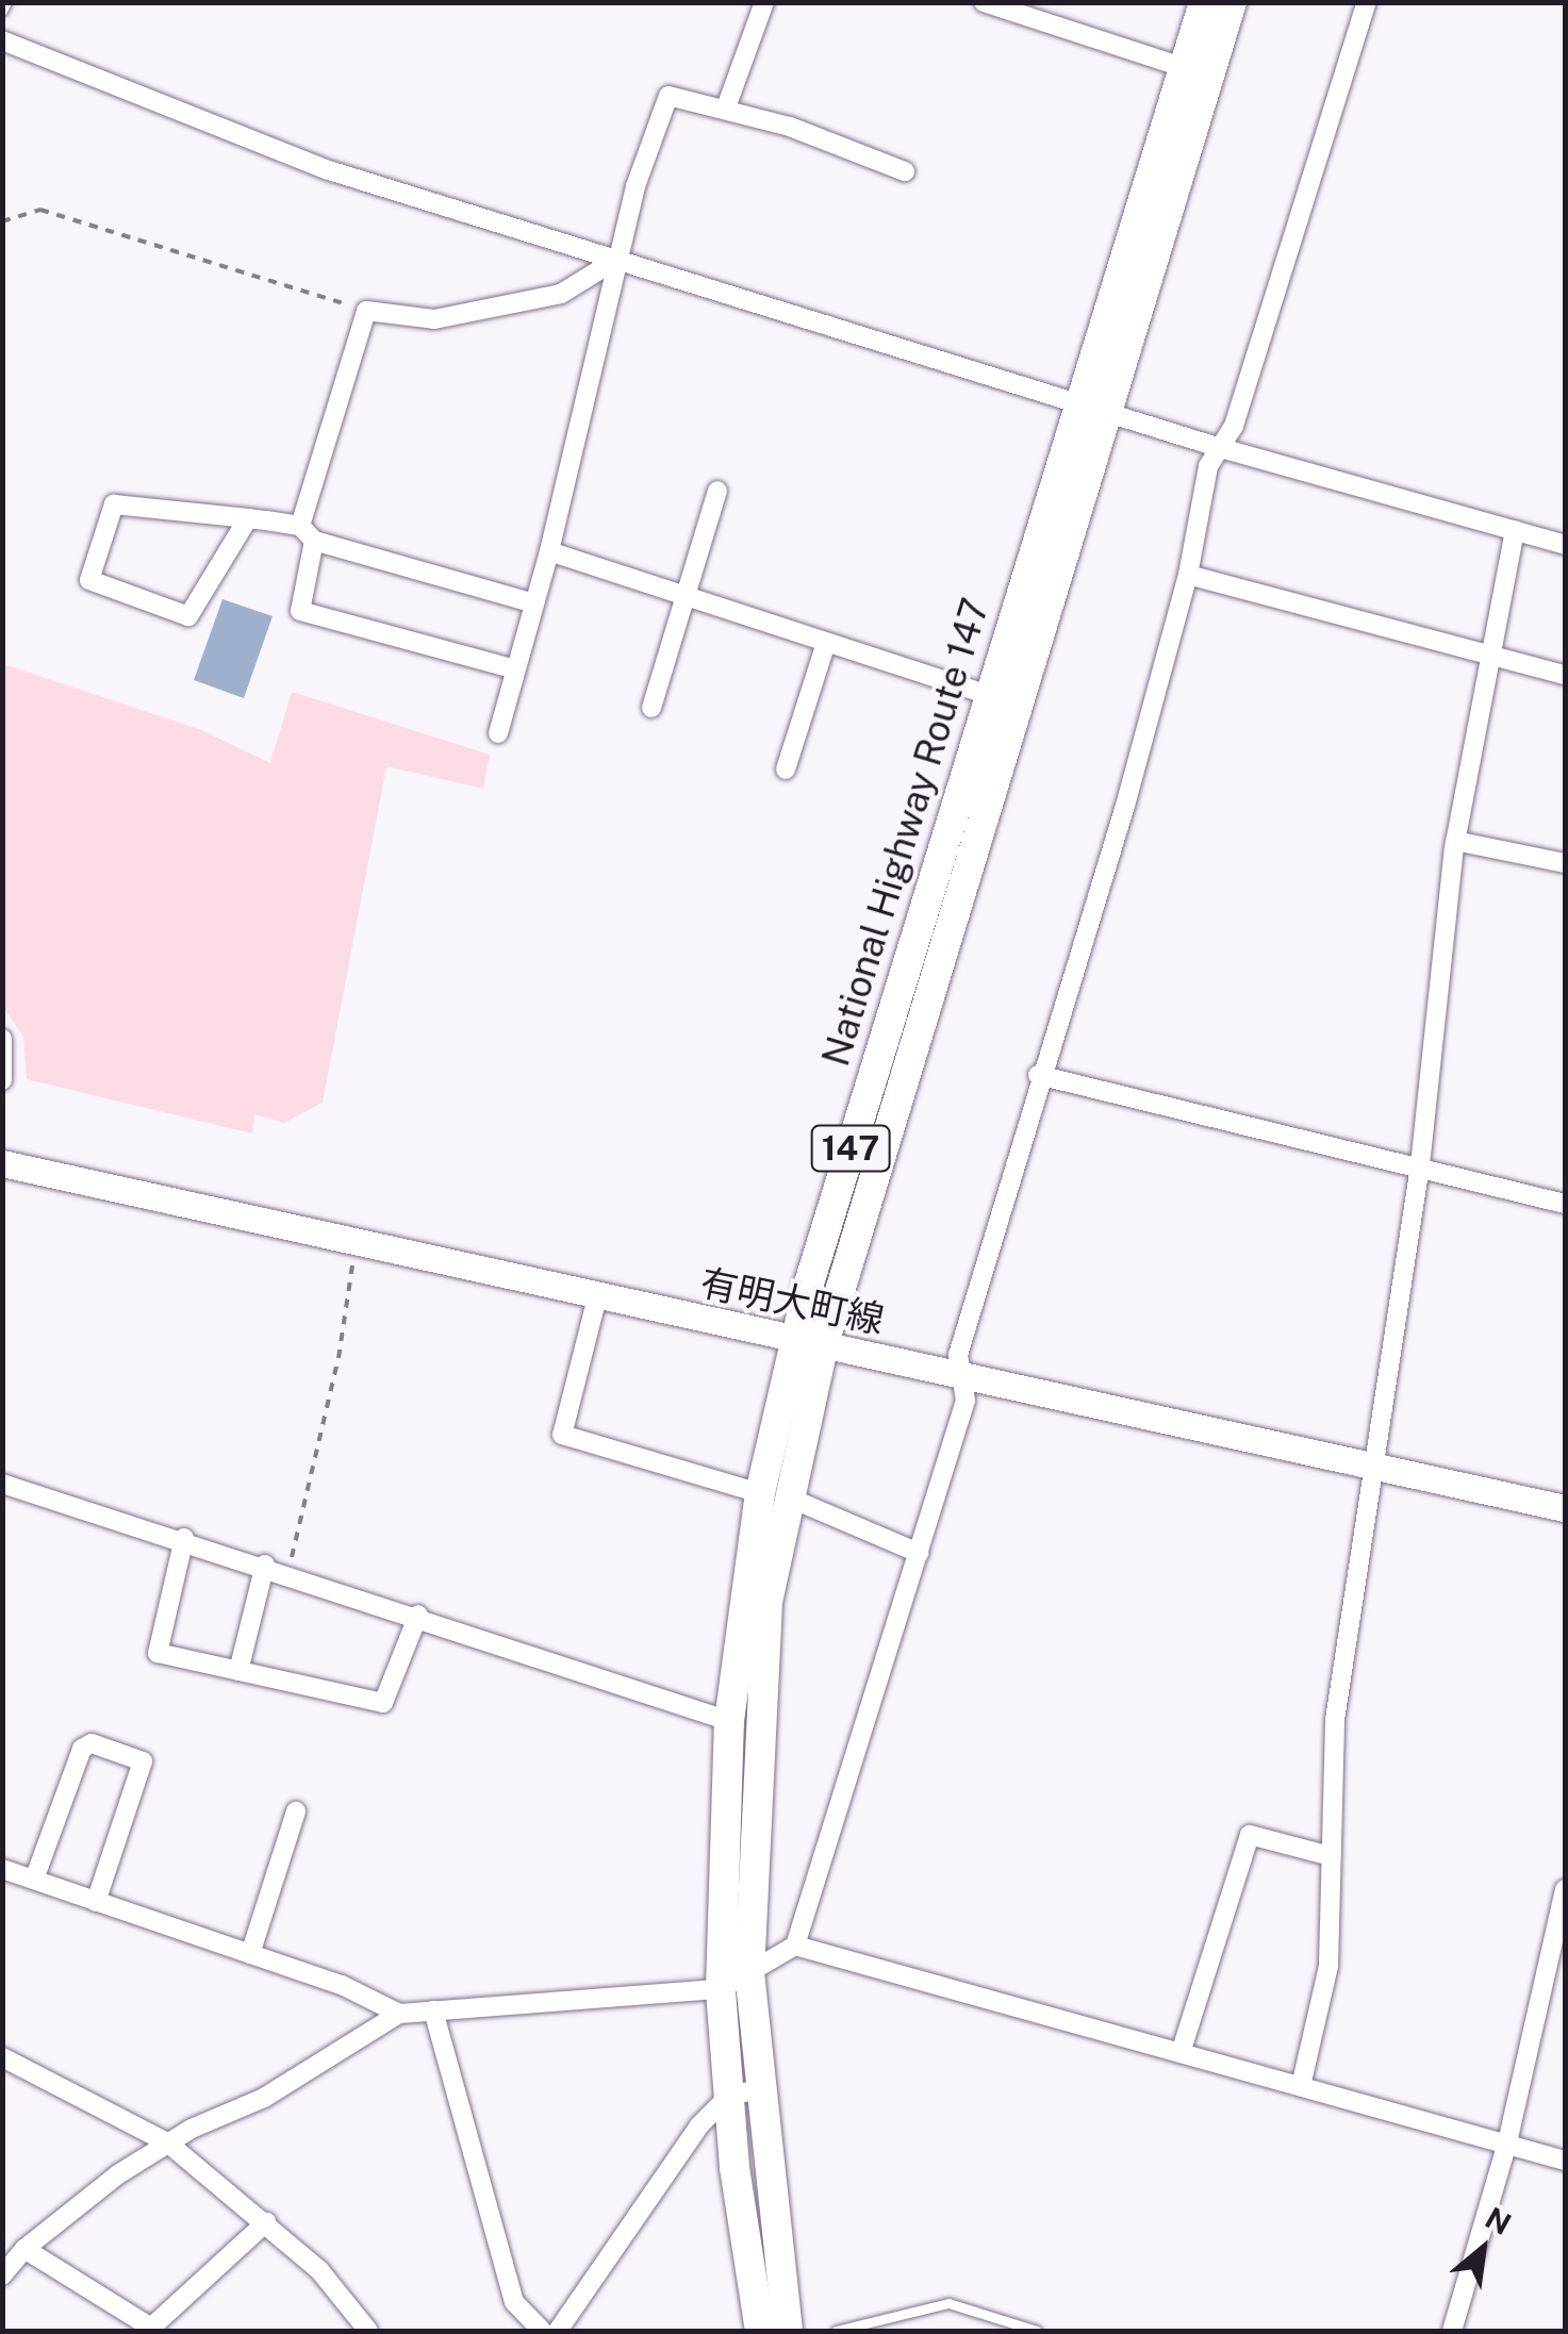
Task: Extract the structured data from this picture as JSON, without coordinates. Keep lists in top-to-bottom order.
{
  "streets": {
    "highway": ["National Highway Route 147", "147"],
    "main road": ["有明大町線"]
  },
  "crossings": [
    ["National Highway Route 147", "有明大町線"]
  ],
  "north": "top right"
}
